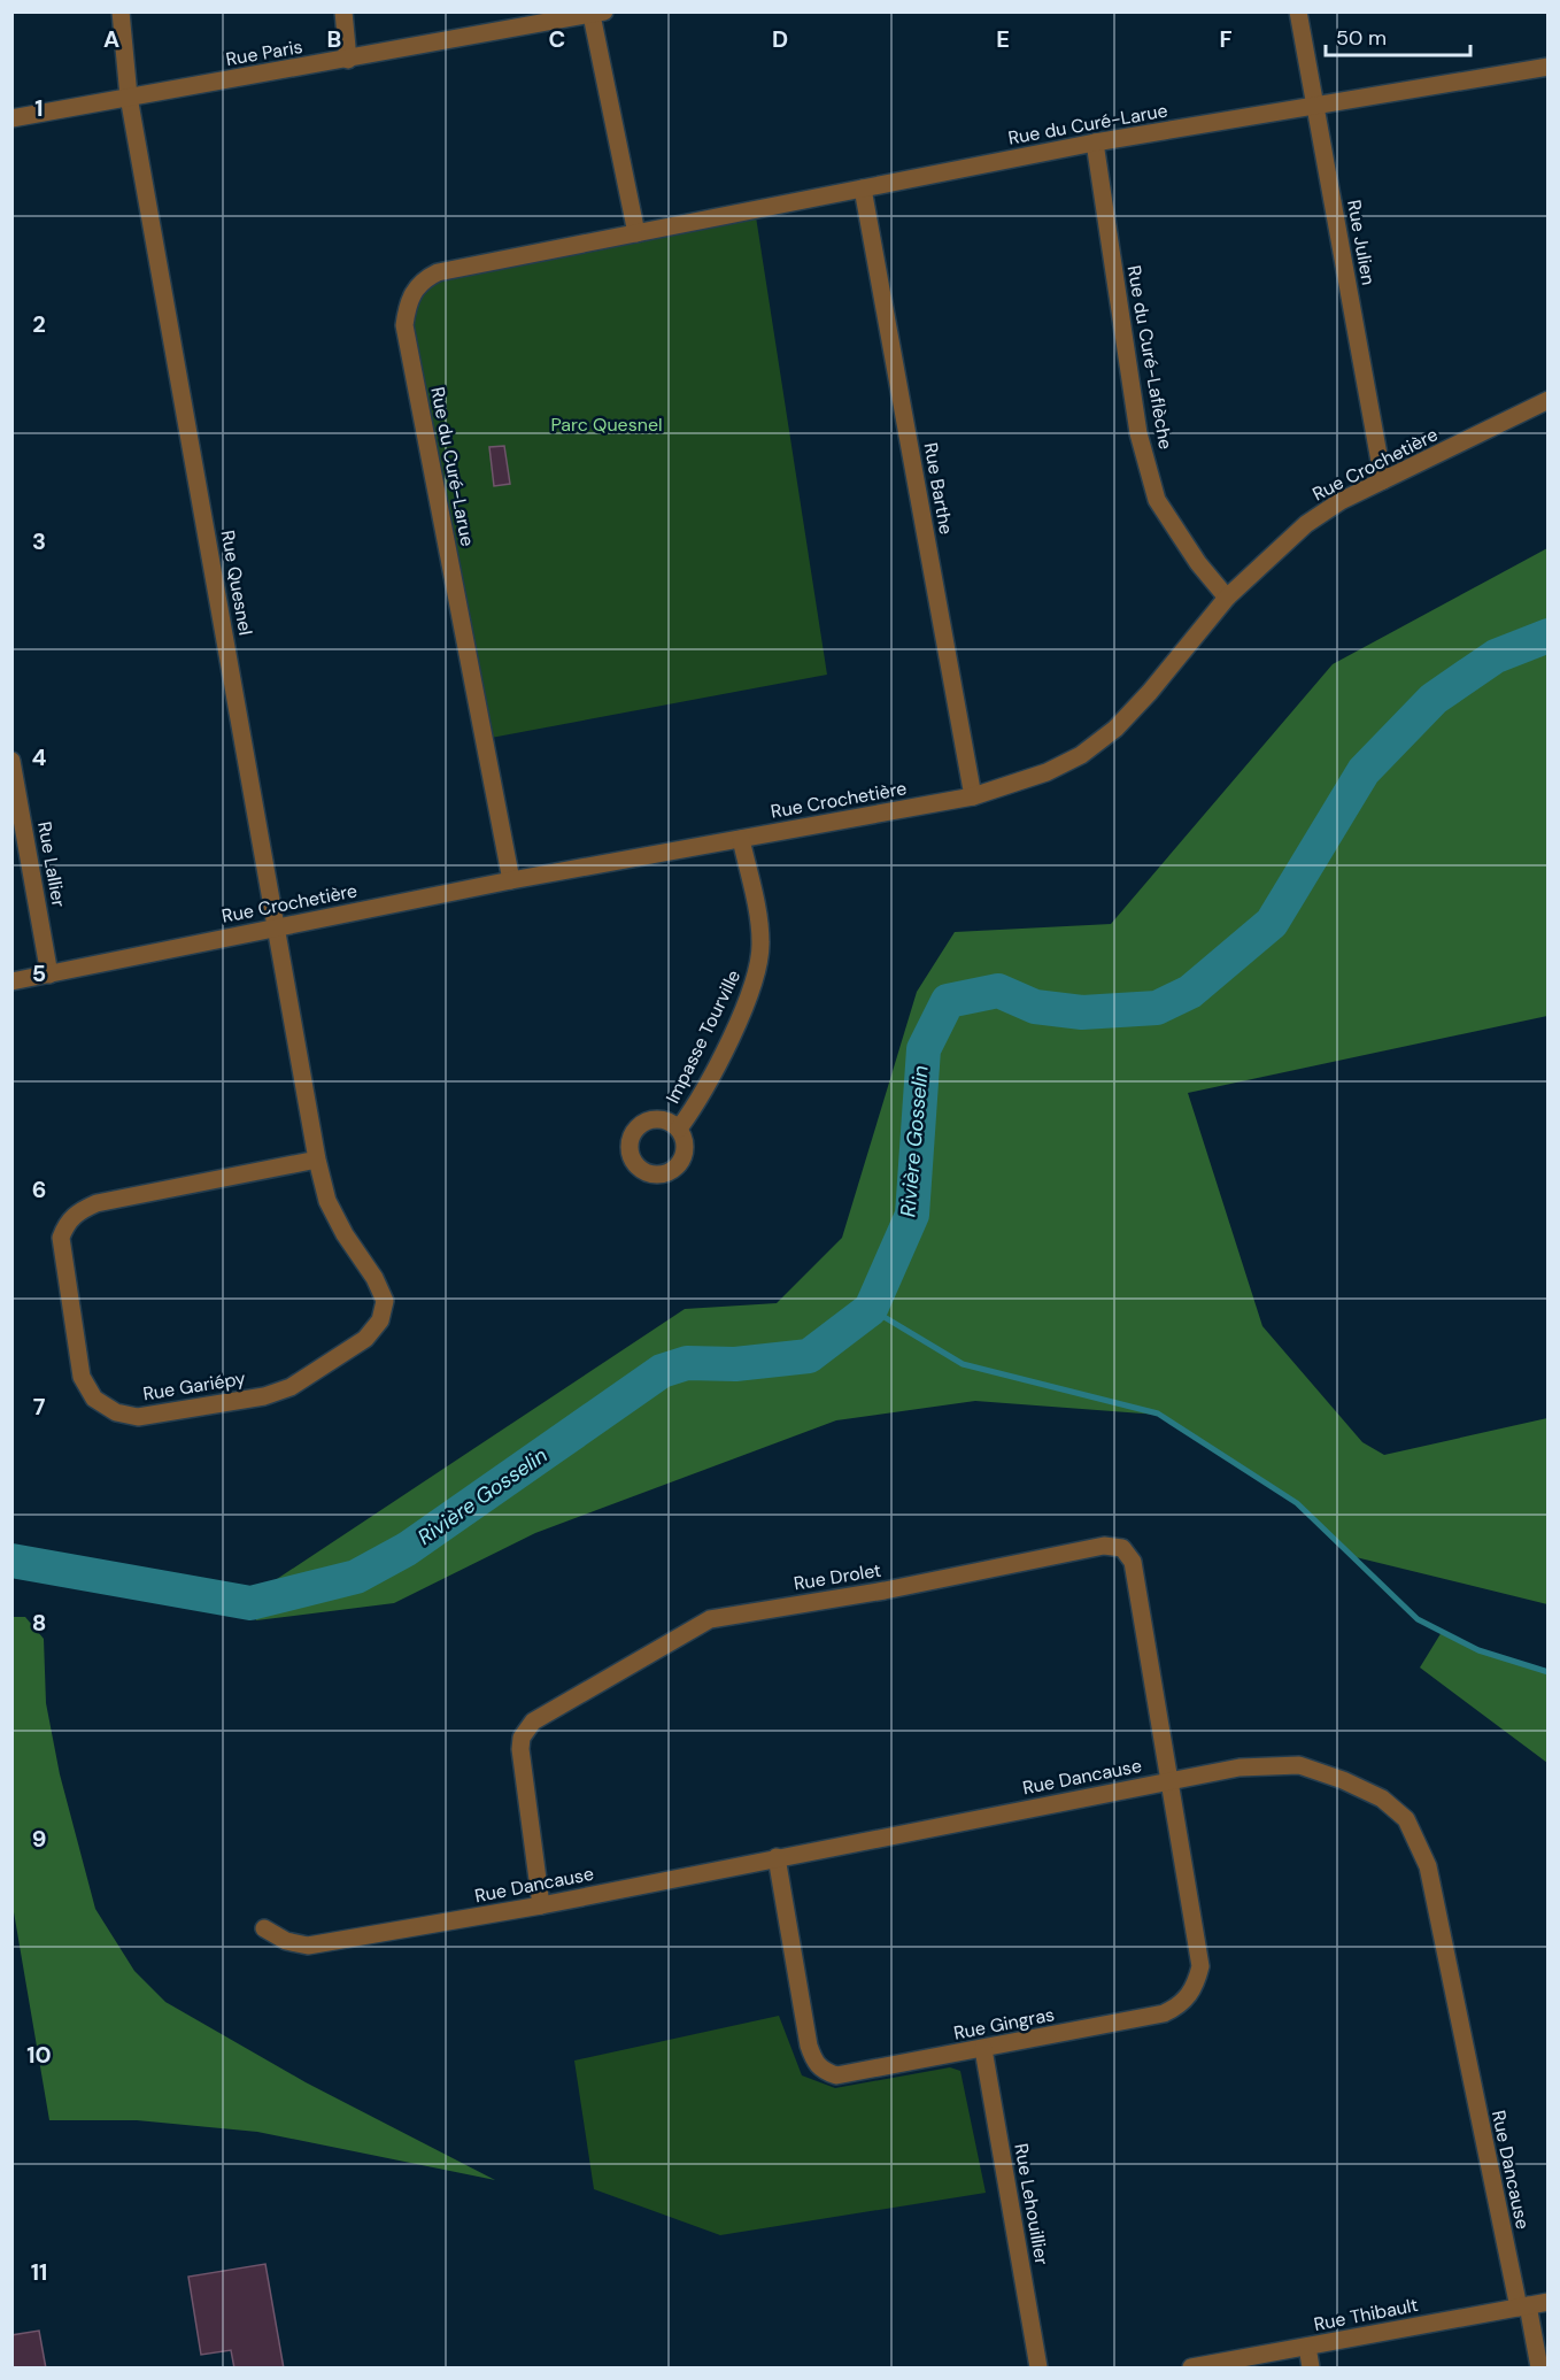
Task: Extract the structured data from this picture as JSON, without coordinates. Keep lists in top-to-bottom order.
{
  "streets": {
    "street": [
      "Rue Paris",
      "Rue du Curé-Larue",
      "Rue Julien",
      "Rue du Curé-Laflèche",
      "Rue Crochetière",
      "Rue Barthe",
      "Rue Quesnel",
      "Rue Lallier",
      "Impasse Tourville",
      "Rue Gariépy",
      "Rue Drolet",
      "Rue Dancause",
      "Rue Gingras",
      "Rue Lehouillier",
      "Rue Thibault"
    ]
  },
  "crossings": [
    ["Rue Paris", "Rue Quesnel"],
    ["Rue du Curé-Larue", "Rue Julien"],
    ["Rue du Curé-Larue", "Rue du Curé-Laflèche"],
    ["Rue du Curé-Larue", "Rue Crochetière"],
    ["Rue du Curé-Larue", "Rue Barthe"],
    ["Rue Julien", "Rue Crochetière"],
    ["Rue du Curé-Laflèche", "Rue Crochetière"],
    ["Rue Crochetière", "Rue Barthe"],
    ["Rue Crochetière", "Rue Quesnel"],
    ["Rue Crochetière", "Rue Lallier"],
    ["Rue Crochetière", "Impasse Tourville"],
    ["Rue Quesnel", "Rue Gariépy"],
    ["Rue Drolet", "Rue Dancause"],
    ["Rue Drolet", "Rue Gingras"],
    ["Rue Dancause", "Rue Gingras"],
    ["Rue Dancause", "Rue Thibault"],
    ["Rue Gingras", "Rue Lehouillier"]
  ],
  "water": ["Rivière Gosselin"],
  "parks": ["Parc Quesnel"],
  "scale_bar": "50 m",
  "grid": {
    "columns": [
      "A",
      "B",
      "C",
      "D",
      "E",
      "F"
    ],
    "rows": [
      "1",
      "2",
      "3",
      "4",
      "5",
      "6",
      "7",
      "8",
      "9",
      "10",
      "11"
    ]
  }
}
